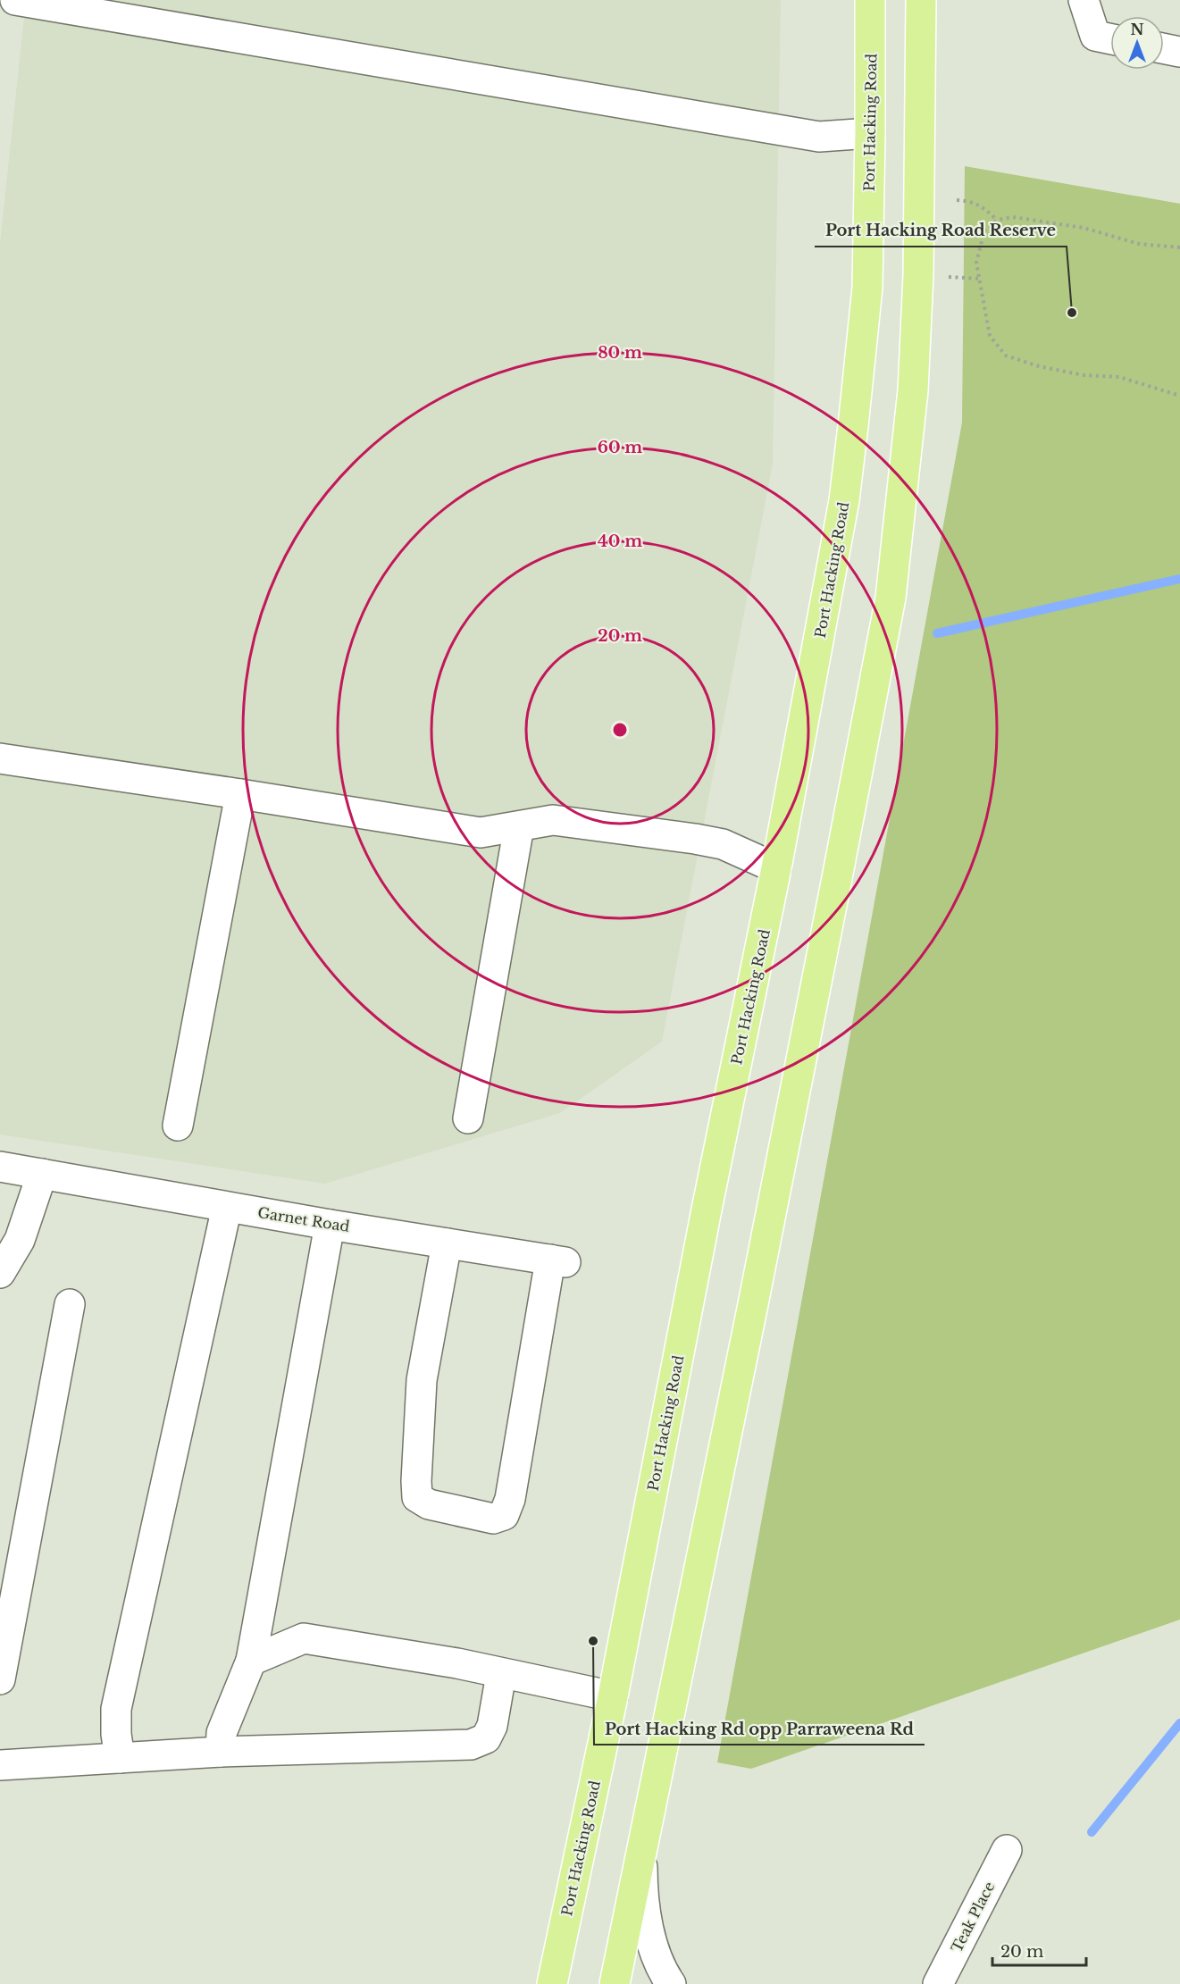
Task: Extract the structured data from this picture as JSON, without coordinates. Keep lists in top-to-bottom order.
{
  "streets": {
    "main road": ["Port Hacking Road"],
    "street": ["Garnet Road", "Teak Place"]
  },
  "places": ["Port Hacking Road Reserve", "Port Hacking Rd opp Parraweena Rd"],
  "scale_bar": "20 m",
  "north": "top",
  "rings": [
    "80 m",
    "60 m",
    "40 m",
    "20 m"
  ]
}
